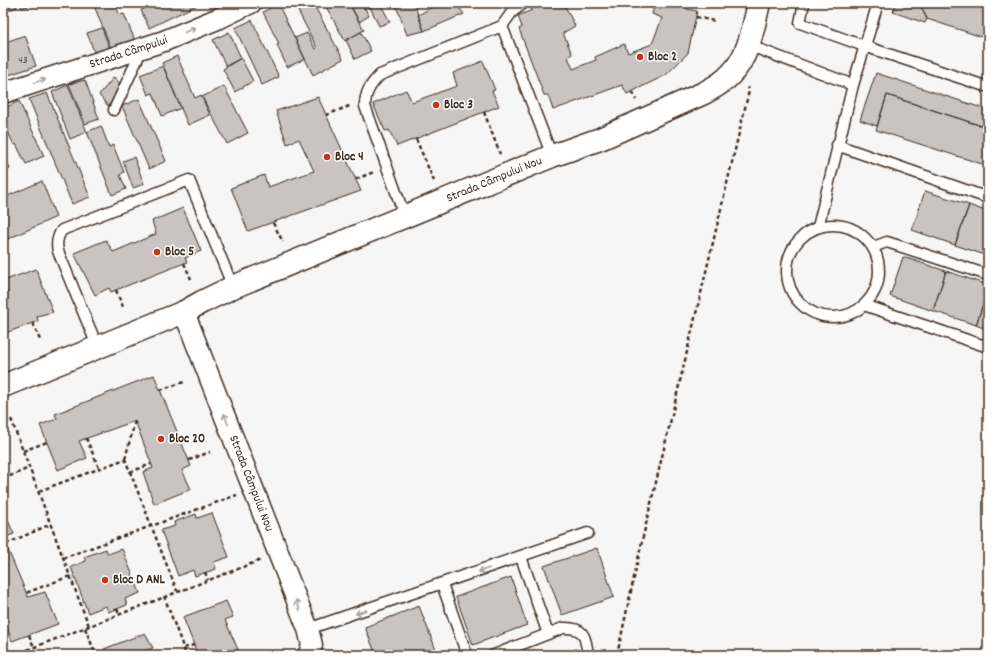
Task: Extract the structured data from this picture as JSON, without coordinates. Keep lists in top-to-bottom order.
{
  "streets": {
    "street": ["Strada Câmpului", "Strada Câmpului Nou"]
  },
  "one_way": ["Strada Câmpului"],
  "places": [
    "Bloc 2",
    "Bloc 3",
    "Bloc 4",
    "Bloc 5",
    "Bloc 20",
    "Bloc D ANL"
  ],
  "house_numbers": ["43"]
}
